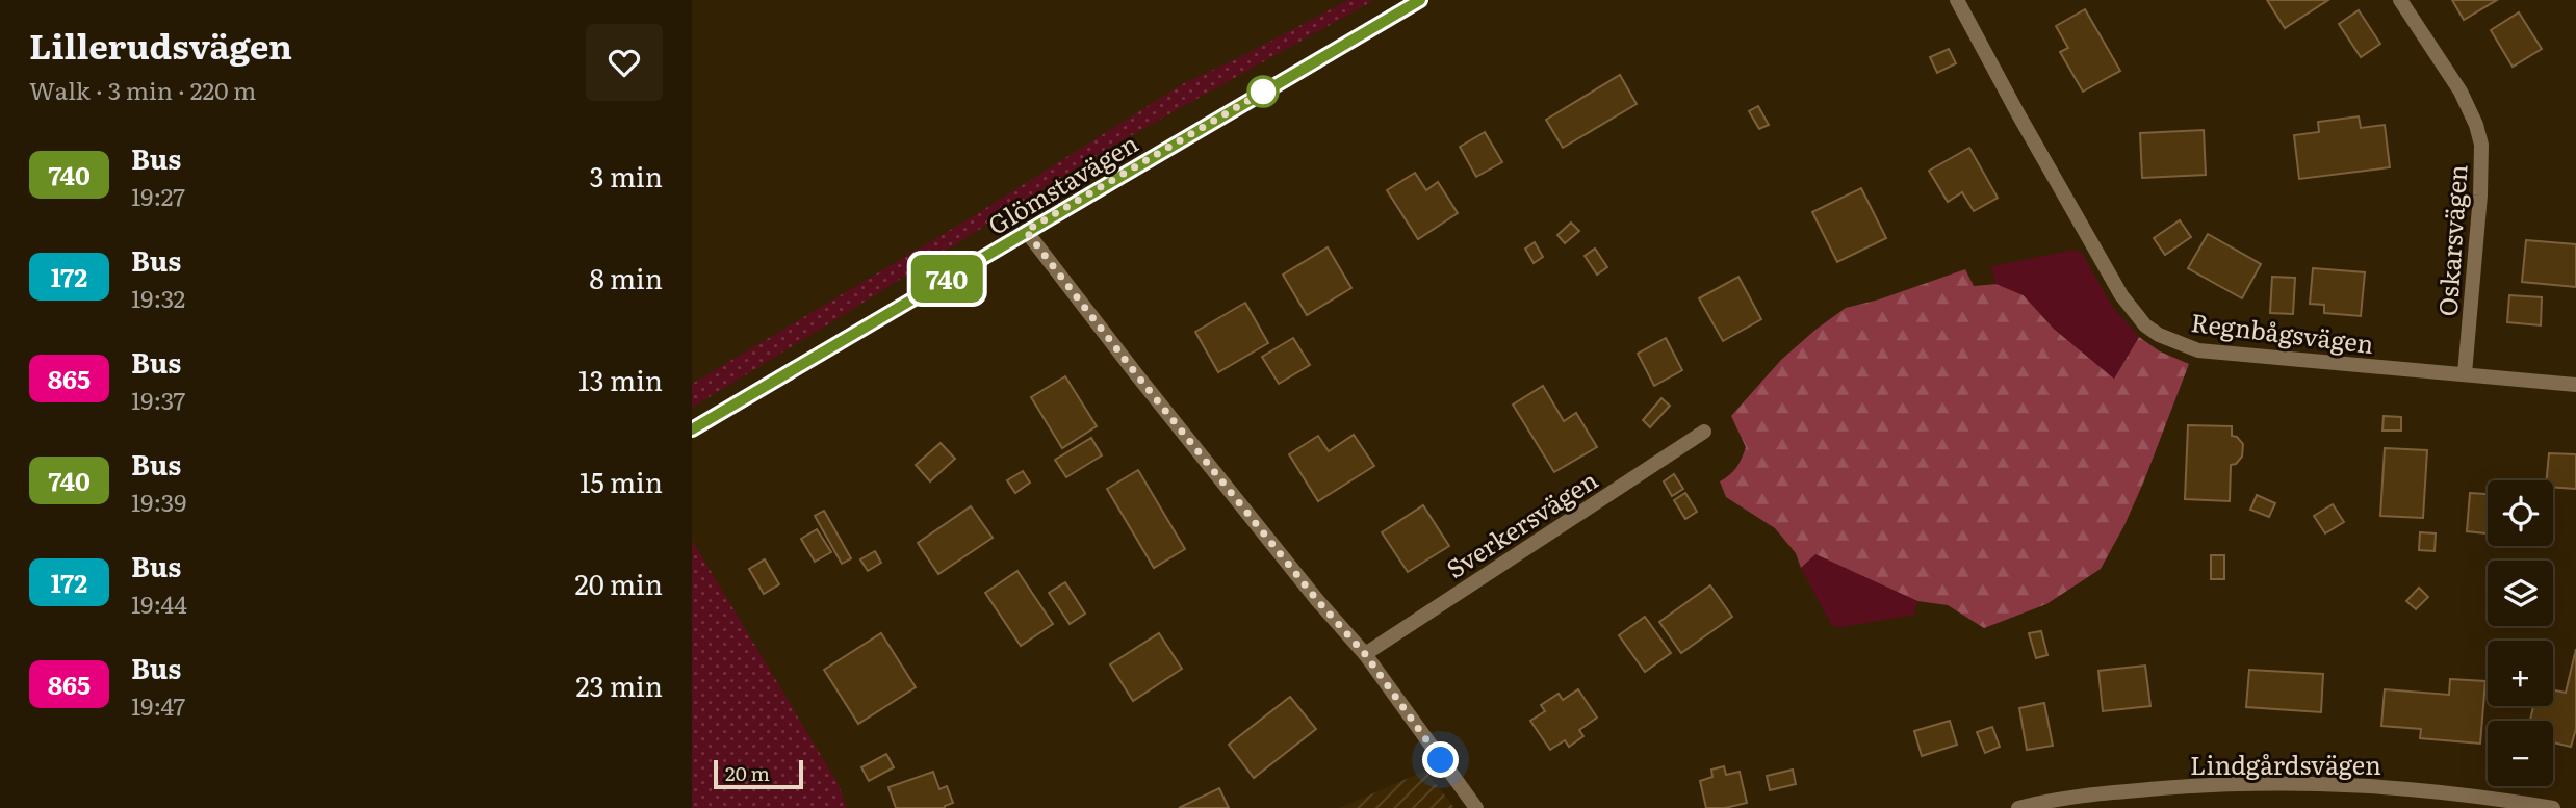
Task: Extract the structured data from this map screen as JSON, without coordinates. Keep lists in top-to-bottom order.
{
  "streets": {
    "main road": ["Glömstavägen"],
    "street": [
      "Oskarsvägen",
      "Regnbågsvägen",
      "Sverkersvägen",
      "Lindgårdsvägen"
    ]
  },
  "crossings": [
    ["Oskarsvägen", "Regnbågsvägen"]
  ],
  "lines": ["bus line 740"],
  "scale_bar": "20 m",
  "page": {
    "heading": ["Lillerudsvägen", "Walk · 3 min · 220 m"],
    "on_map": "740",
    "list": [
      {
        "mark": "740",
        "name": "Bus",
        "note": "19:27",
        "value": "3 min"
      },
      {
        "mark": "172",
        "name": "Bus",
        "note": "19:32",
        "value": "8 min"
      },
      {
        "mark": "865",
        "name": "Bus",
        "note": "19:37",
        "value": "13 min"
      },
      {
        "mark": "740",
        "name": "Bus",
        "note": "19:39",
        "value": "15 min"
      },
      {
        "mark": "172",
        "name": "Bus",
        "note": "19:44",
        "value": "20 min"
      },
      {
        "mark": "865",
        "name": "Bus",
        "note": "19:47",
        "value": "23 min"
      }
    ],
    "map_buttons": ["+", "−"],
    "scale": "20 m"
  }
}
